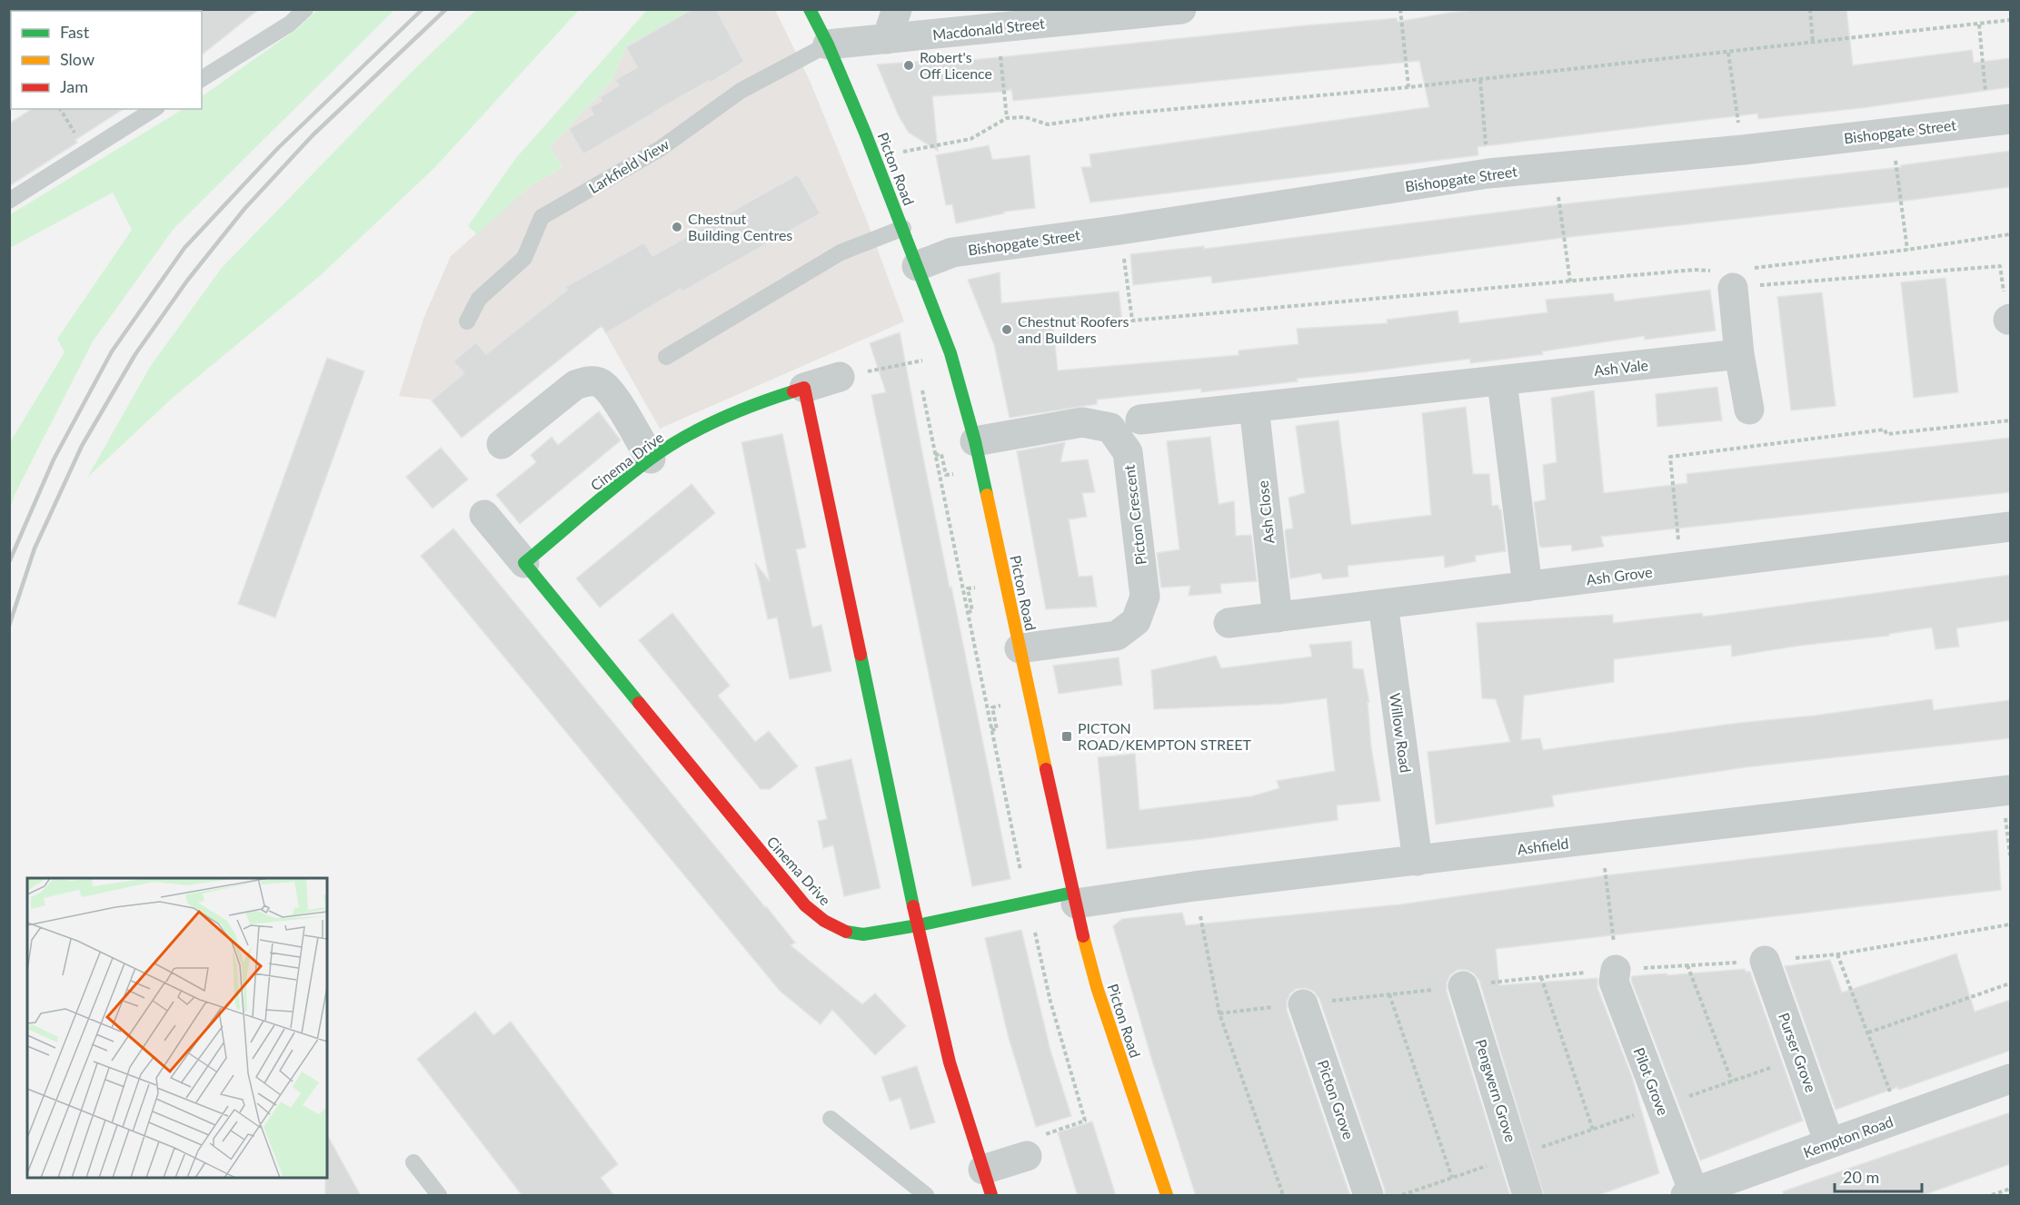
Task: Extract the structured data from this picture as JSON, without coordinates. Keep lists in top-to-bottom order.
{
  "streets": {
    "street": [
      "Macdonald Street",
      "Bishopgate Street",
      "Picton Road",
      "Ash Vale",
      "Cinema Drive",
      "Ash Close",
      "Picton Crescent",
      "Ash Grove",
      "Willow Road",
      "Ashfield",
      "Purser Grove",
      "Pilot Grove",
      "Pengwern Grove",
      "Picton Grove",
      "Kempton Road"
    ],
    "lane": ["Larkfield View"]
  },
  "crossings": [
    ["Macdonald Street", "Larkfield View"],
    ["Macdonald Street", "Picton Road"],
    ["Bishopgate Street", "Picton Road"],
    ["Larkfield View", "Picton Road"],
    ["Picton Road", "Cinema Drive"],
    ["Picton Road", "Picton Crescent"],
    ["Picton Road", "Ashfield"],
    ["Ash Vale", "Ash Close"],
    ["Cinema Drive", "Ashfield"],
    ["Ash Close", "Ash Grove"],
    ["Ash Grove", "Willow Road"],
    ["Willow Road", "Ashfield"],
    ["Purser Grove", "Kempton Road"],
    ["Pilot Grove", "Kempton Road"]
  ],
  "places": {
    "other": ["Robert's Off Licence", "Chestnut Building Centres", "Chestnut Roofers and Builders"],
    "transit": ["PICTON ROAD/KEMPTON STREET"]
  },
  "legend": ["Fast", "Slow", "Jam"],
  "scale_bar": "20 m"
}
